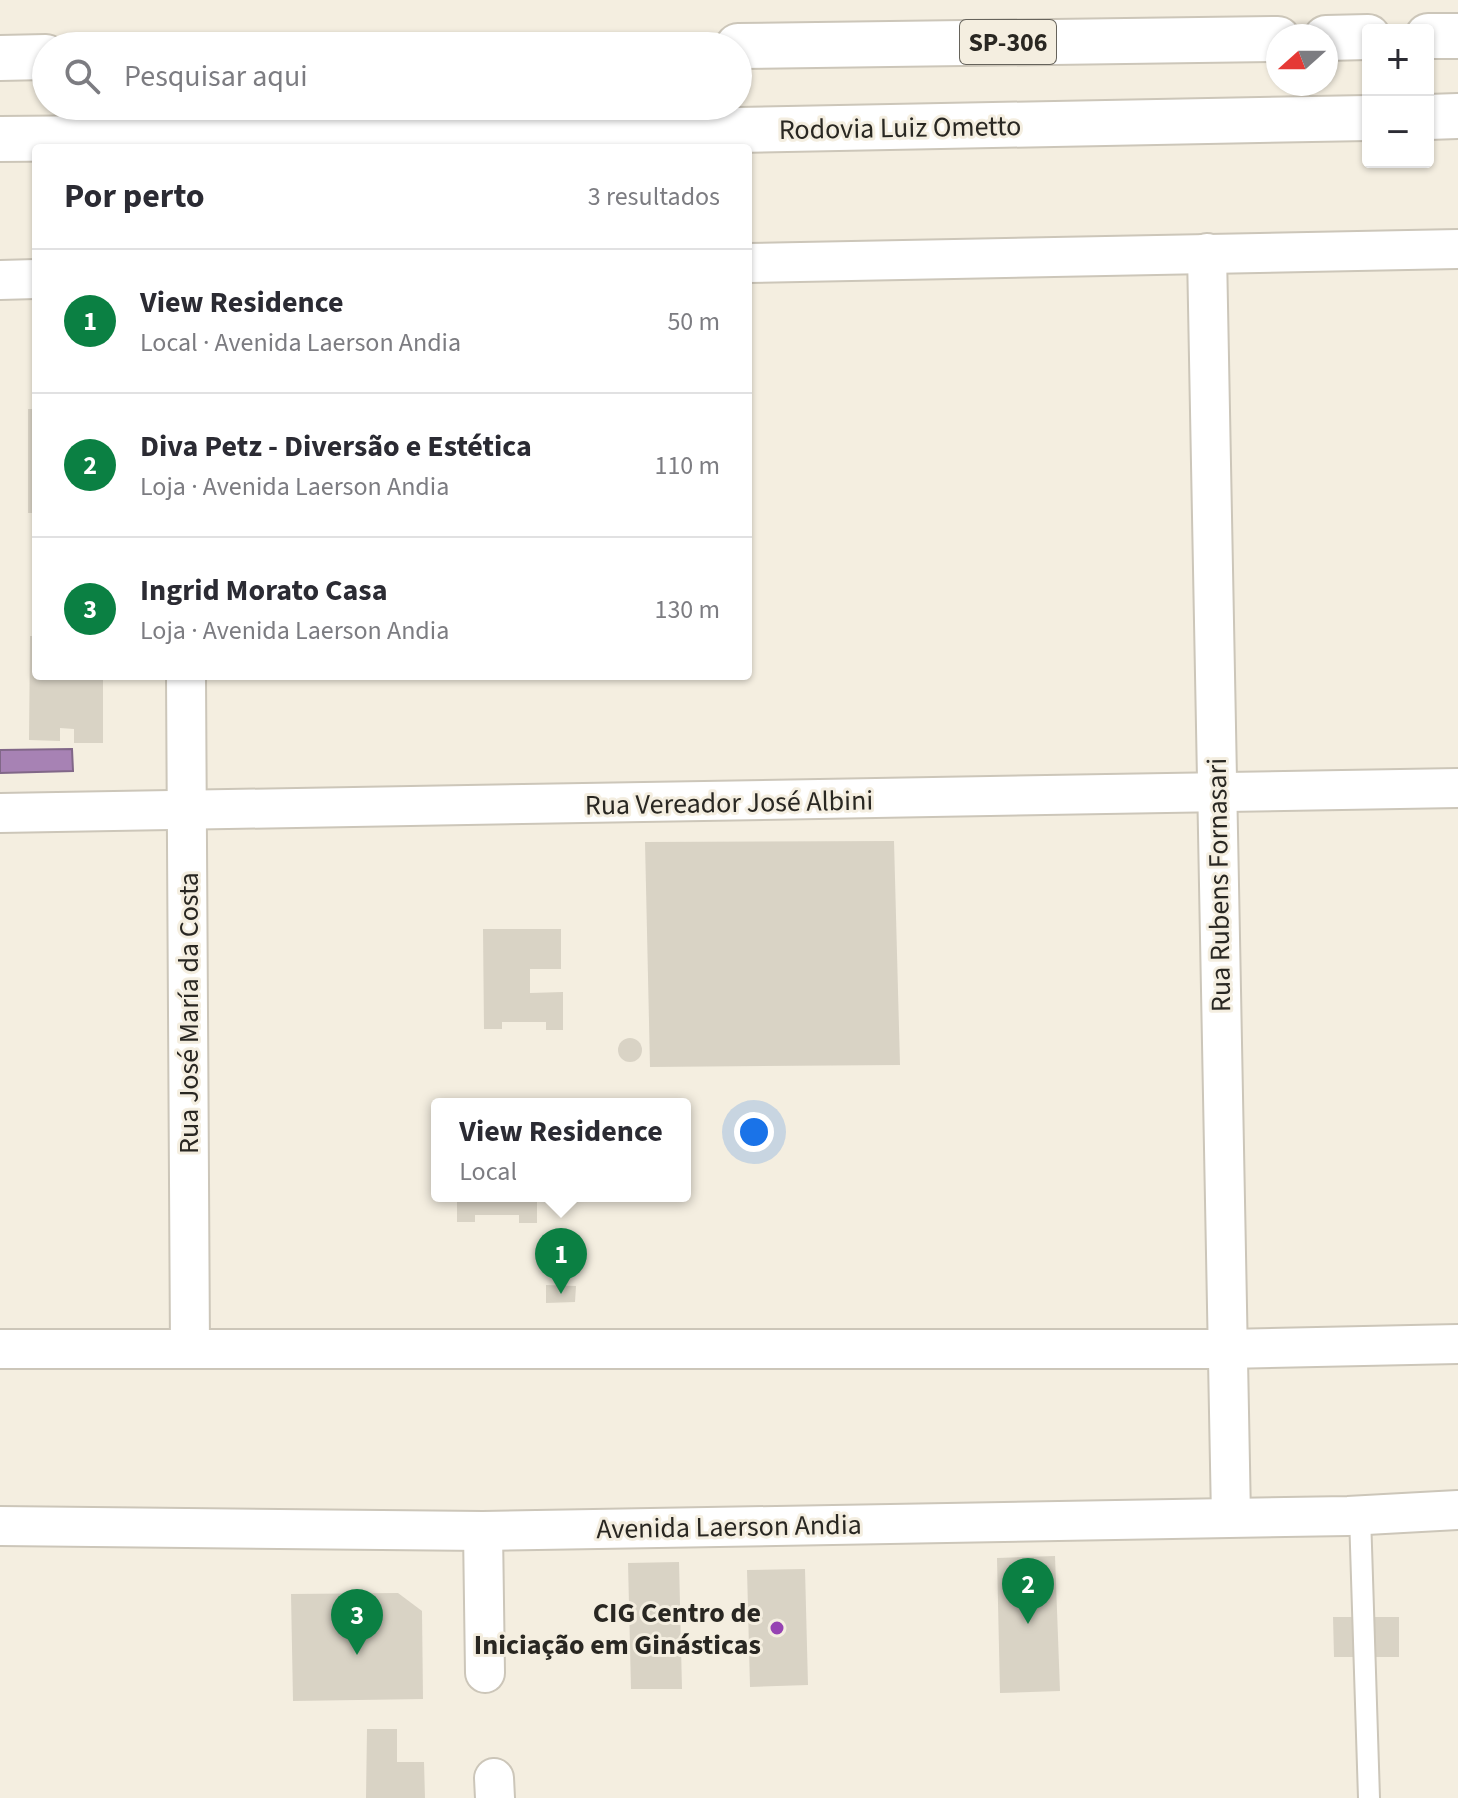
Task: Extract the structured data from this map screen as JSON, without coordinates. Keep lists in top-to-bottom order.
{
  "streets": {
    "main road": ["SP-306", "Rodovia Luiz Ometto"],
    "street": [
      "Rua Vereador José Albini",
      "Rua Rubens Fornasari",
      "Rua José María da Costa",
      "Avenida Laerson Andia"
    ]
  },
  "crossings": [
    ["Rua Vereador José Albini", "Rua Rubens Fornasari"],
    ["Rua Vereador José Albini", "Rua José María da Costa"],
    ["Rua Rubens Fornasari", "Avenida Laerson Andia"]
  ],
  "places": ["CIG Centro de Iniciação em Ginásticas"],
  "north": "left",
  "page": {
    "map_buttons": ["+", "−"],
    "search": "Pesquisar aqui",
    "heading": ["Por perto", "3 resultados"],
    "list": [
      {
        "mark": "1",
        "name": "View Residence",
        "note": "Local · Avenida Laerson Andia",
        "value": "50 m"
      },
      {
        "mark": "2",
        "name": "Diva Petz - Diversão e Estética",
        "note": "Loja · Avenida Laerson Andia",
        "value": "110 m"
      },
      {
        "mark": "3",
        "name": "Ingrid Morato Casa",
        "note": "Loja · Avenida Laerson Andia",
        "value": "130 m"
      }
    ],
    "popup": ["View Residence", "Local"],
    "pins": ["1", "2", "3"]
  }
}
